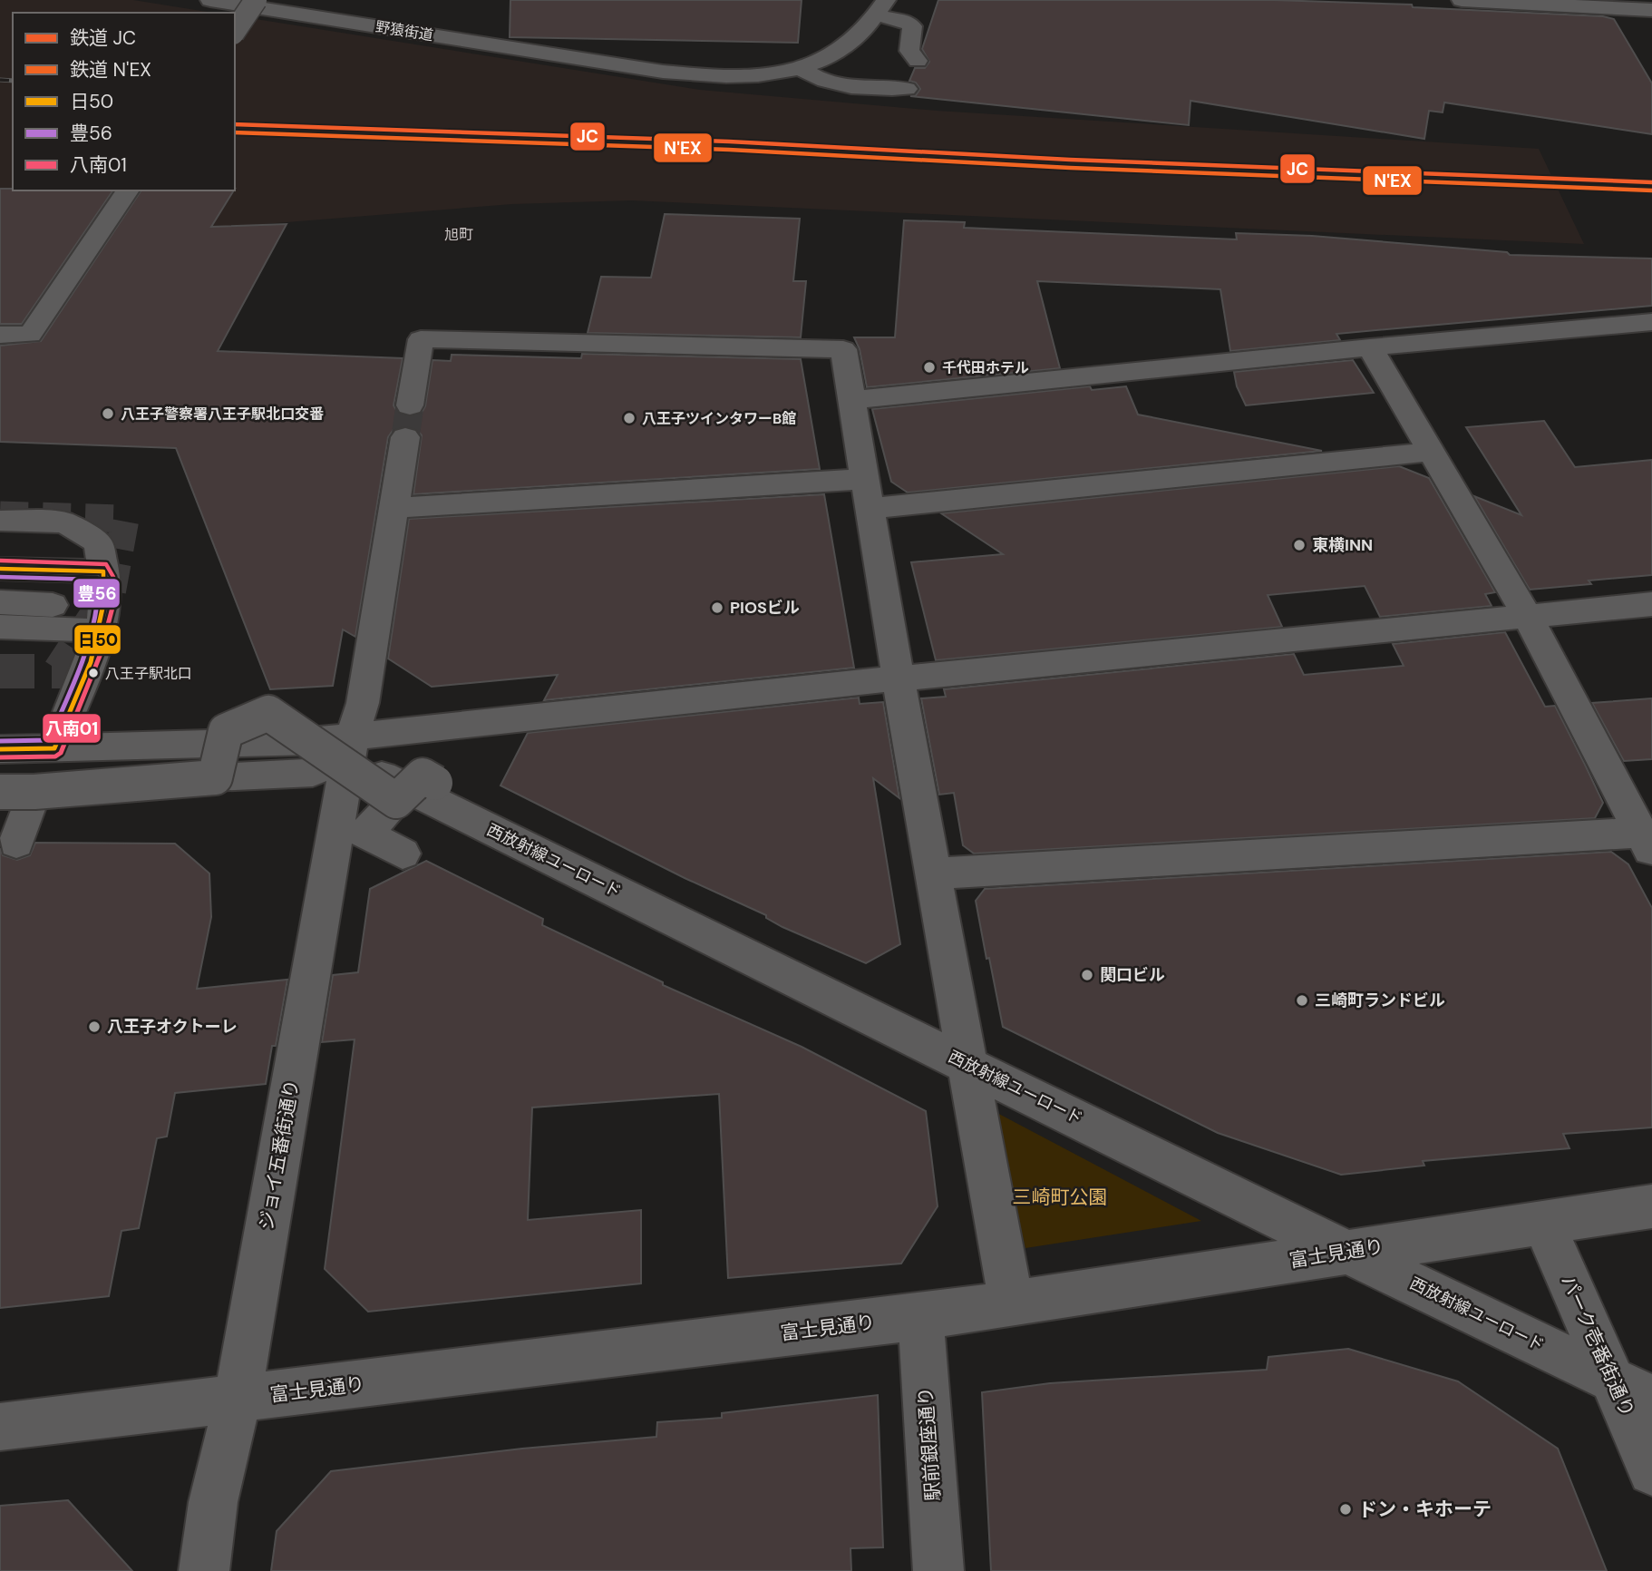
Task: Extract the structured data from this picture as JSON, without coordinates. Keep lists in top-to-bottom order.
{
  "streets": {
    "street": [
      "野猿街道",
      "西放射線ユーロード",
      "ジョイ五番街通り",
      "富士見通り",
      "パーク壱番街通り",
      "駅前銀座通り"
    ]
  },
  "crossings": [
    ["西放射線ユーロード", "ジョイ五番街通り"],
    ["西放射線ユーロード", "富士見通り"],
    ["西放射線ユーロード", "パーク壱番街通り"],
    ["ジョイ五番街通り", "富士見通り"],
    ["富士見通り", "パーク壱番街通り"],
    ["富士見通り", "駅前銀座通り"]
  ],
  "districts": ["旭町"],
  "parks": ["三崎町公園"],
  "places": [
    "千代田ホテル",
    "八王子警察署八王子駅北口交番",
    "八王子ツインタワーB館",
    "東横INN",
    "PIOSビル",
    "八王子駅北口",
    "関口ビル",
    "三崎町ランドビル",
    "八王子オクトーレ",
    "ドン・キホーテ"
  ],
  "lines": [
    "rail line JC",
    "rail line N'EX",
    "transit line 八南01",
    "transit line 日50",
    "transit line 豊56"
  ],
  "legend": [
    "鉄道 JC",
    "鉄道 N'EX",
    "日50",
    "豊56",
    "八南01"
  ]
}
